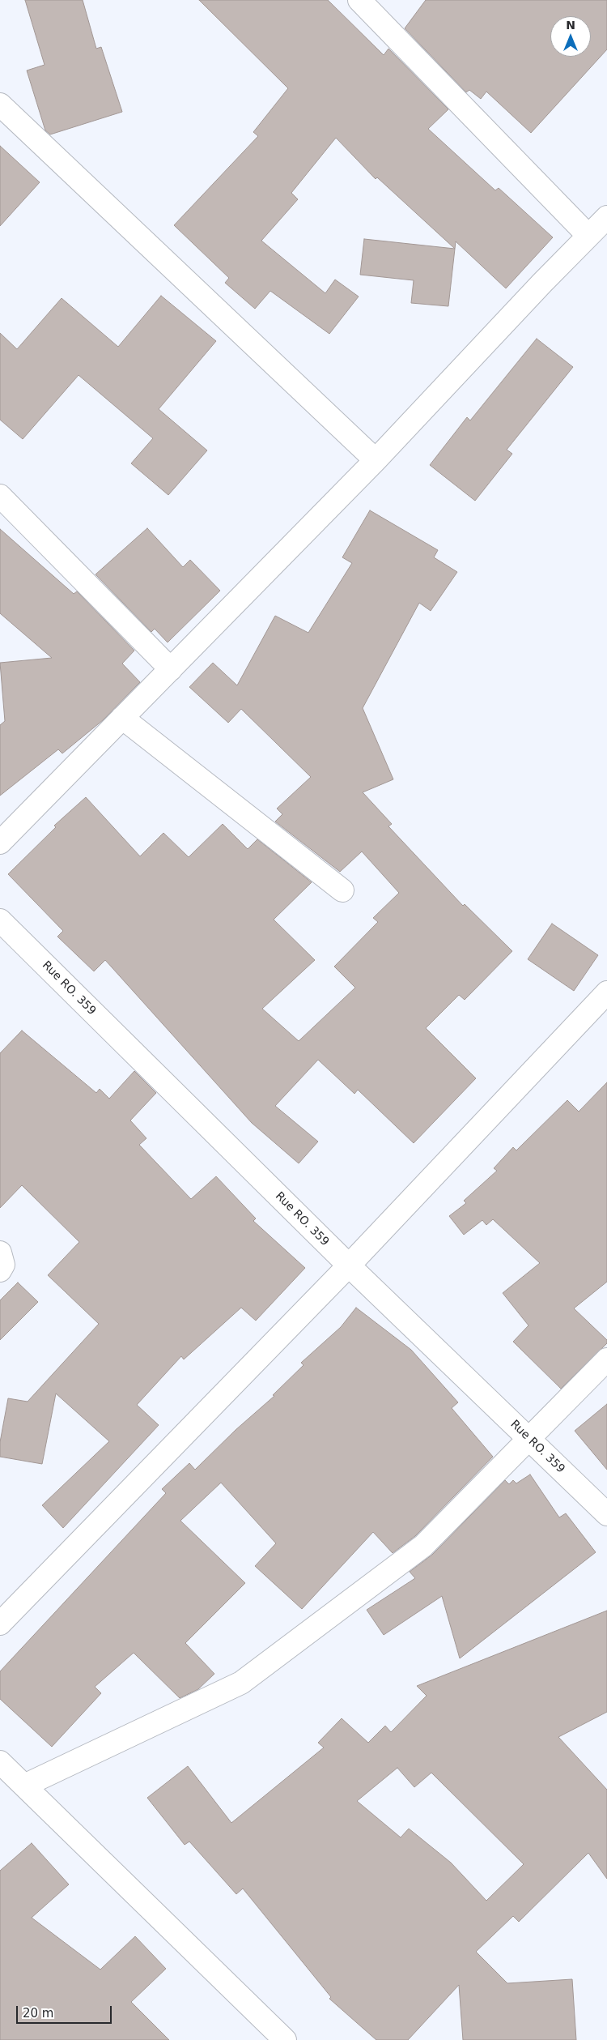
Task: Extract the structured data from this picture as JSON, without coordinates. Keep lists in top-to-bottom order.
{
  "streets": {
    "street": ["Rue RO. 359"]
  },
  "scale_bar": "20 m",
  "north": "top"
}
